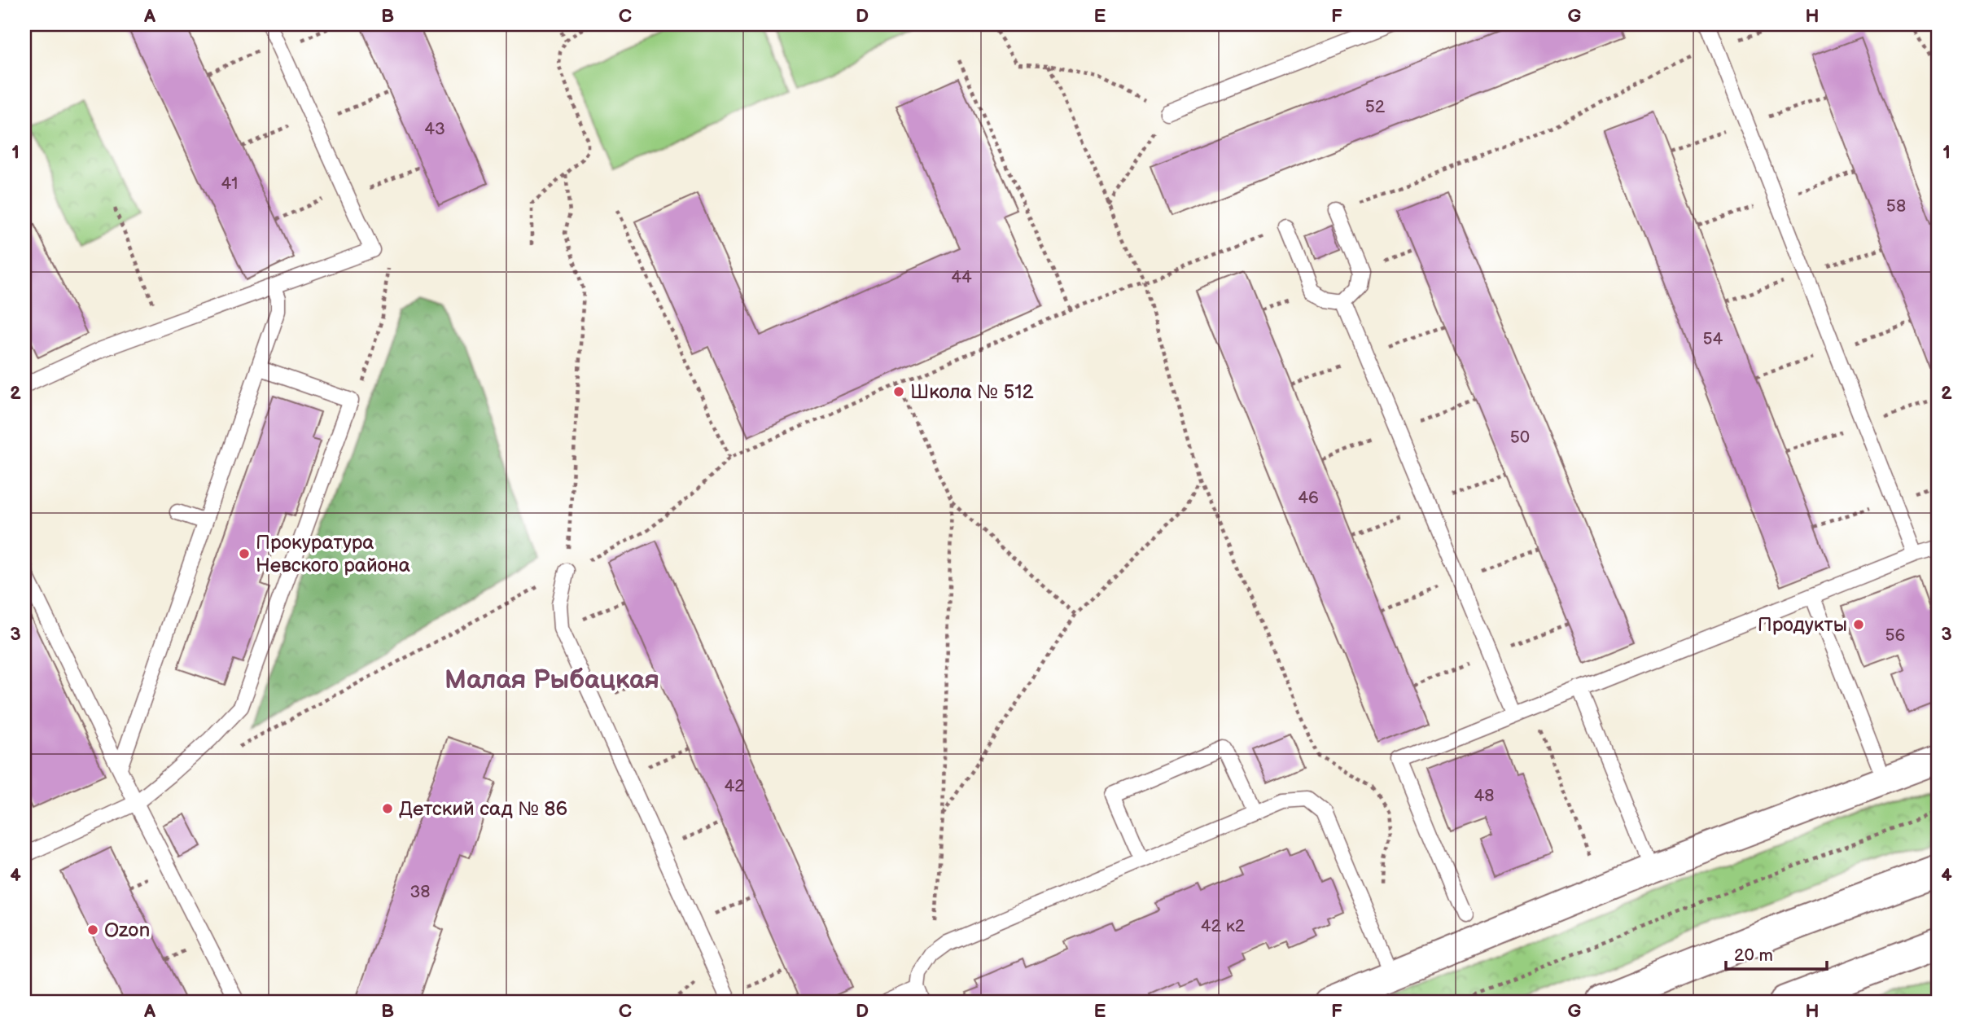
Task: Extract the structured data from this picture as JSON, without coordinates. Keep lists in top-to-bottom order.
{
  "districts": ["Малая Рыбацкая"],
  "places": [
    "Школа № 512",
    "Прокуратура Невского района",
    "Продукты",
    "Детский сад № 86",
    "Ozon"
  ],
  "house_numbers": [
    "52",
    "43",
    "41",
    "58",
    "44",
    "54",
    "50",
    "46",
    "56",
    "42",
    "48",
    "38",
    "42 к2"
  ],
  "scale_bar": "20 m",
  "grid": {
    "columns": [
      "A",
      "B",
      "C",
      "D",
      "E",
      "F",
      "G",
      "H"
    ],
    "rows": [
      "1",
      "2",
      "3",
      "4"
    ]
  }
}
